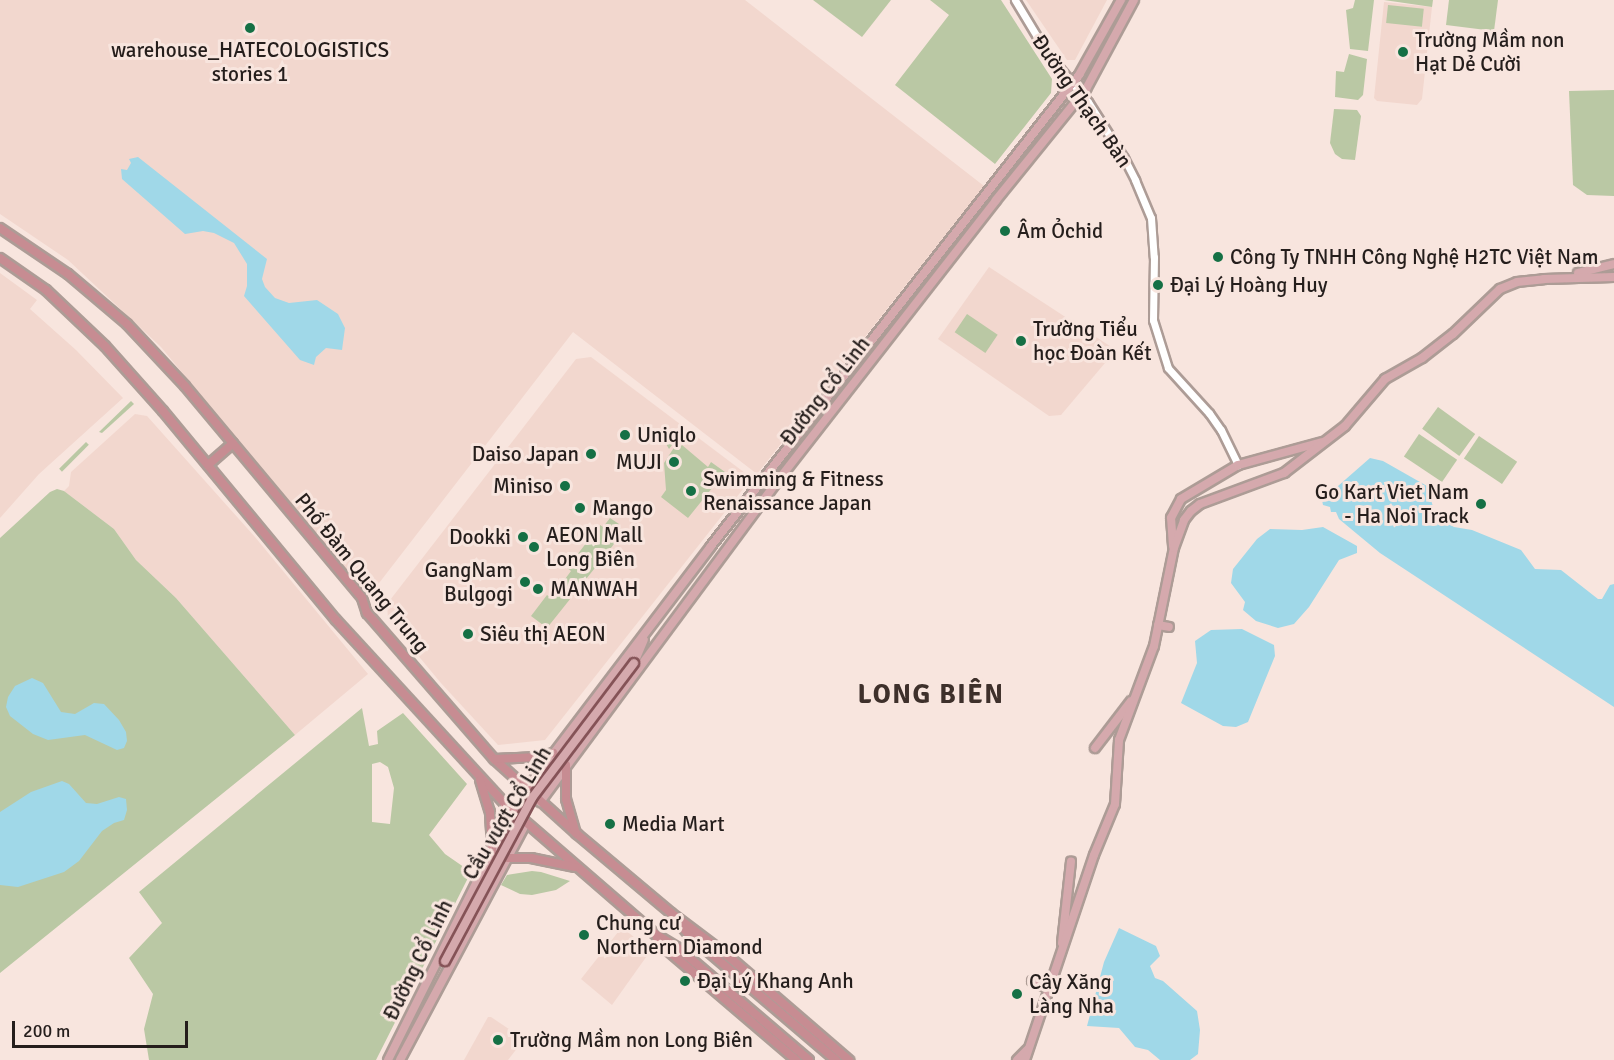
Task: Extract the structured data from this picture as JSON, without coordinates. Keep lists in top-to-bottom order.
{
  "streets": {
    "highway": ["Phố Đàm Quang Trung"],
    "main road": ["Đường Thạch Bàn", "Đường Cổ Linh", "Cầu vượt Cổ Linh"]
  },
  "crossings": [
    ["Đường Thạch Bàn", "Đường Cổ Linh"],
    ["Đường Cổ Linh", "Phố Đàm Quang Trung"],
    ["Đường Cổ Linh", "Cầu vượt Cổ Linh"]
  ],
  "districts": ["LONG BIÊN"],
  "places": [
    "warehouse_HATECOLOGISTICS stories 1",
    "Trường Mầm non Hạt Dẻ Cười",
    "Âm Ỏchid",
    "Công Ty TNHH Công Nghệ H2TC Việt Nam",
    "Đại Lý Hoàng Huy",
    "Trường Tiểu học Đoàn Kết",
    "Uniqlo",
    "Daiso Japan",
    "MUJI",
    "Miniso",
    "Swimming & Fitness Renaissance Japan",
    "Go Kart Viet Nam - Ha Noi Track",
    "Mango",
    "Dookki",
    "AEON Mall Long Biên",
    "GangNam Bulgogi",
    "MANWAH",
    "Siêu thị AEON",
    "Media Mart",
    "Chung cư Northern Diamond",
    "Đại Lý Khang Anh",
    "Cây Xăng Làng Nha",
    "Trường Mầm non Long Biên"
  ],
  "scale_bar": "200 m"
}
